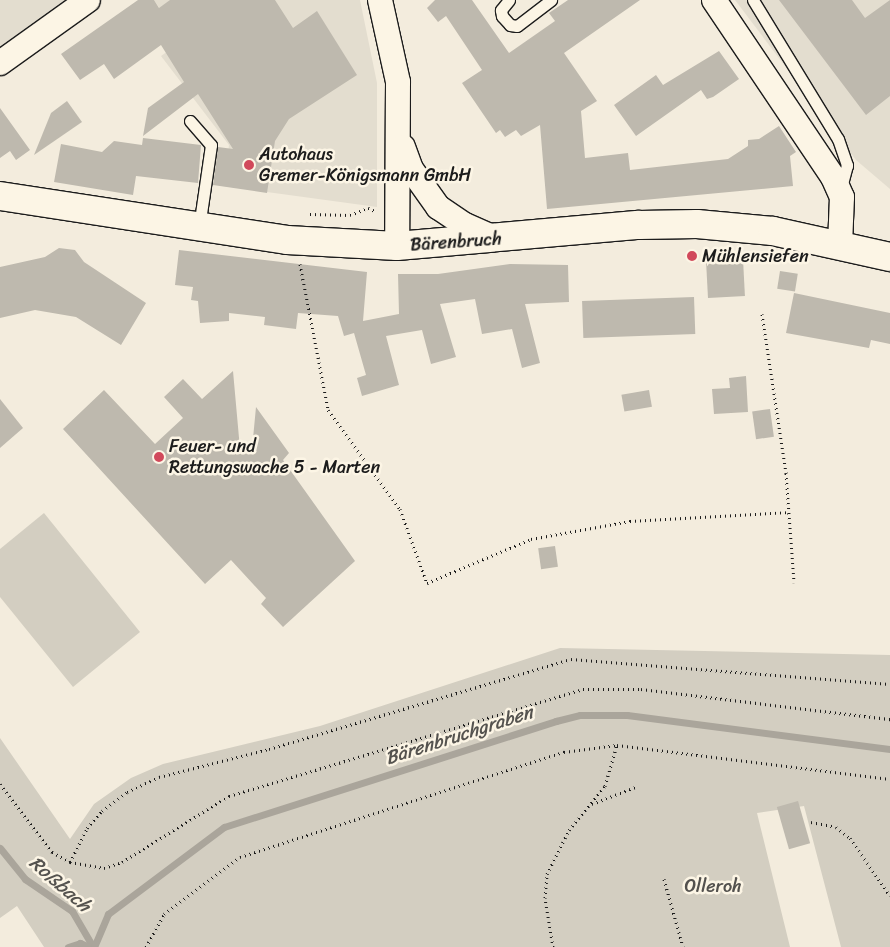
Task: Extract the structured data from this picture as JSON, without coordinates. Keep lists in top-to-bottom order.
{
  "streets": {
    "main road": ["Bärenbruch"]
  },
  "water": ["Bärenbruchgraben", "Roßbach"],
  "parks": ["Olleroh"],
  "places": ["Autohaus Gremer-Königsmann GmbH", "Mühlensiefen", "Feuer- und Rettungswache 5 - Marten"]
}
